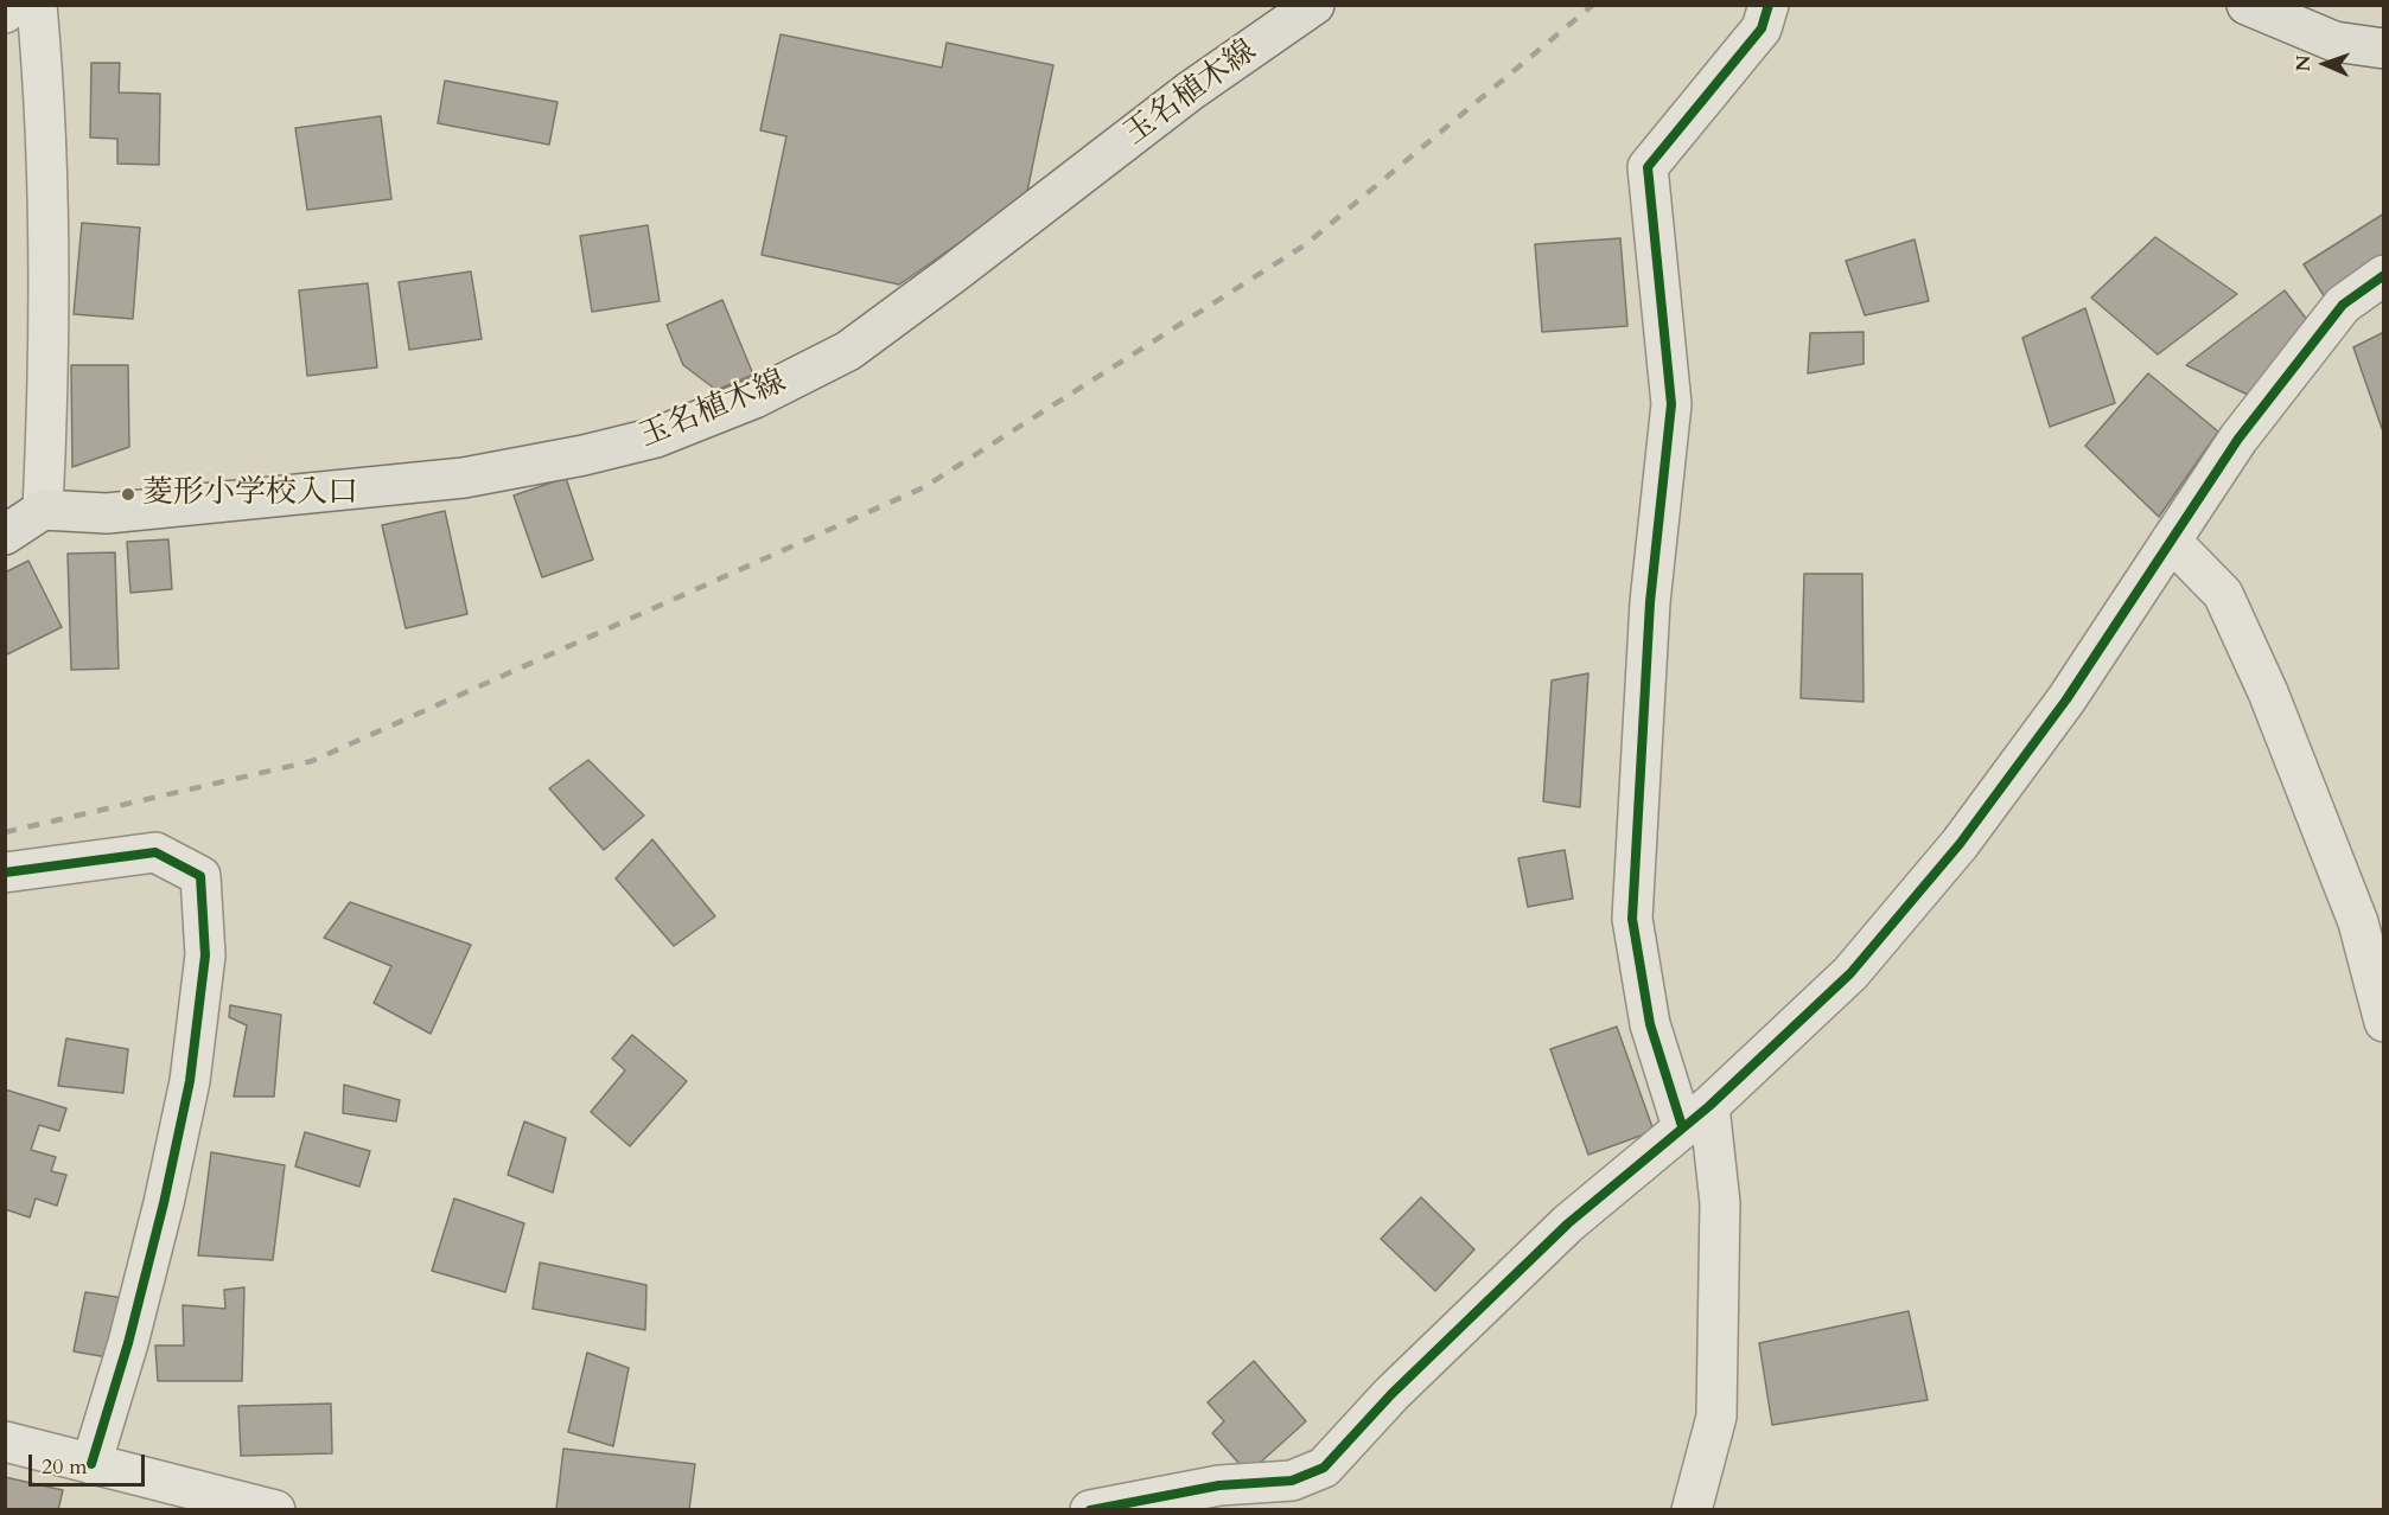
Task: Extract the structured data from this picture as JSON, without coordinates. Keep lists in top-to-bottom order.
{
  "streets": {
    "main road": ["玉名植木線"]
  },
  "places": ["菱形小学校入口"],
  "scale_bar": "20 m",
  "north": "left"
}
